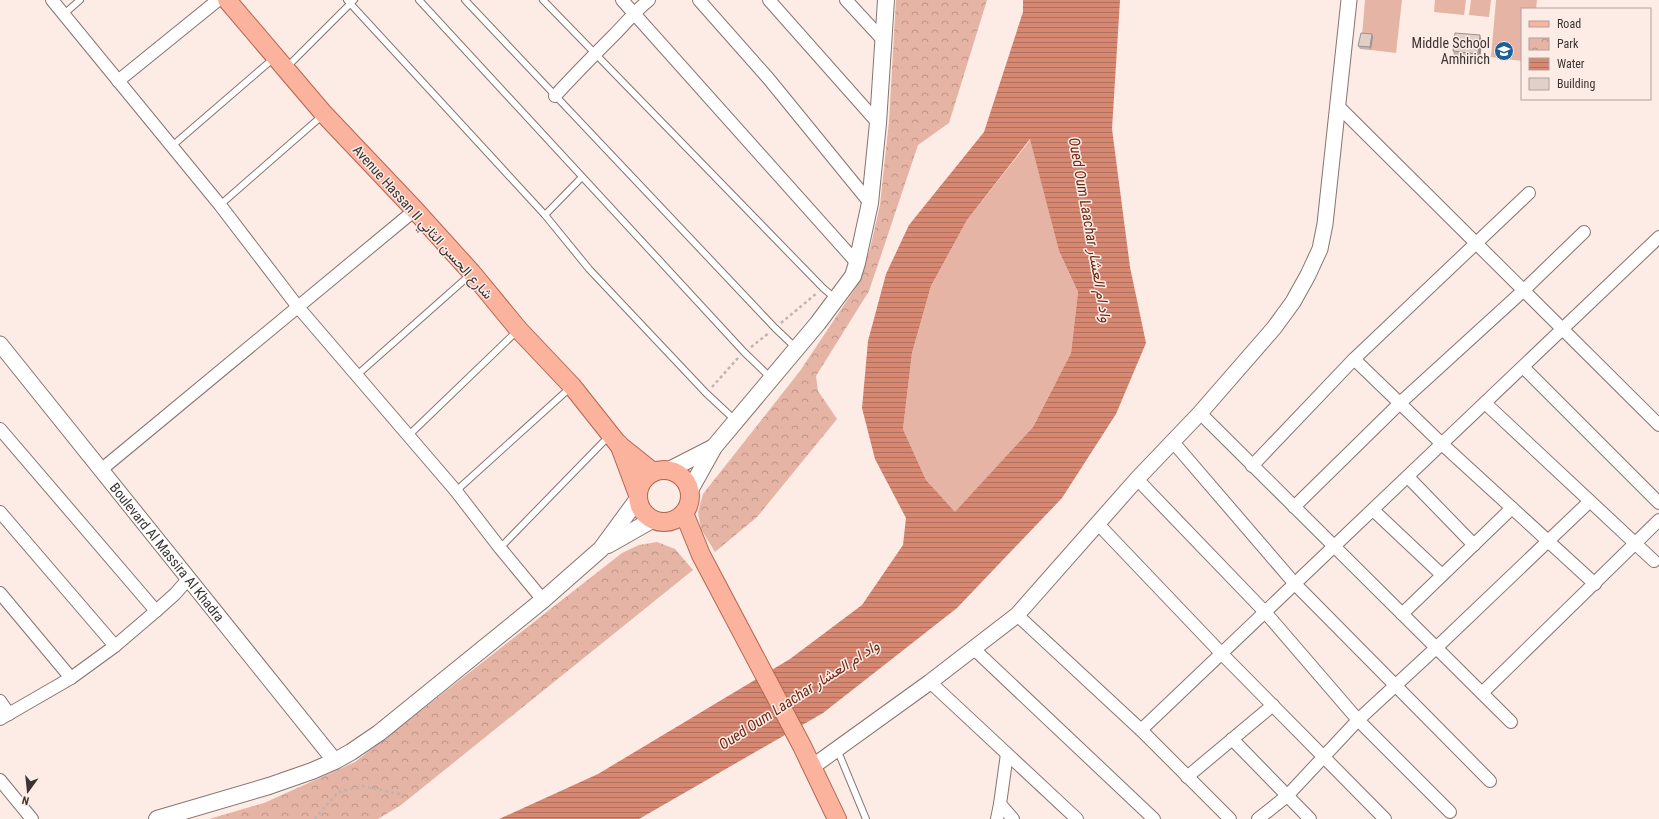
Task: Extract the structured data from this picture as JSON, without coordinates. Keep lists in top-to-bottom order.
{
  "streets": {
    "main road": ["Avenue Hassan II شارع الحسن الثاني"],
    "street": ["Boulevard Al Massira Al Khadra"]
  },
  "water": ["Oued Oum Laachar واد ام العشار"],
  "places": {
    "school or university": ["Middle School Amhirich"]
  },
  "legend": [
    "Road",
    "Park",
    "Water",
    "Building"
  ],
  "north": "bottom"
}
